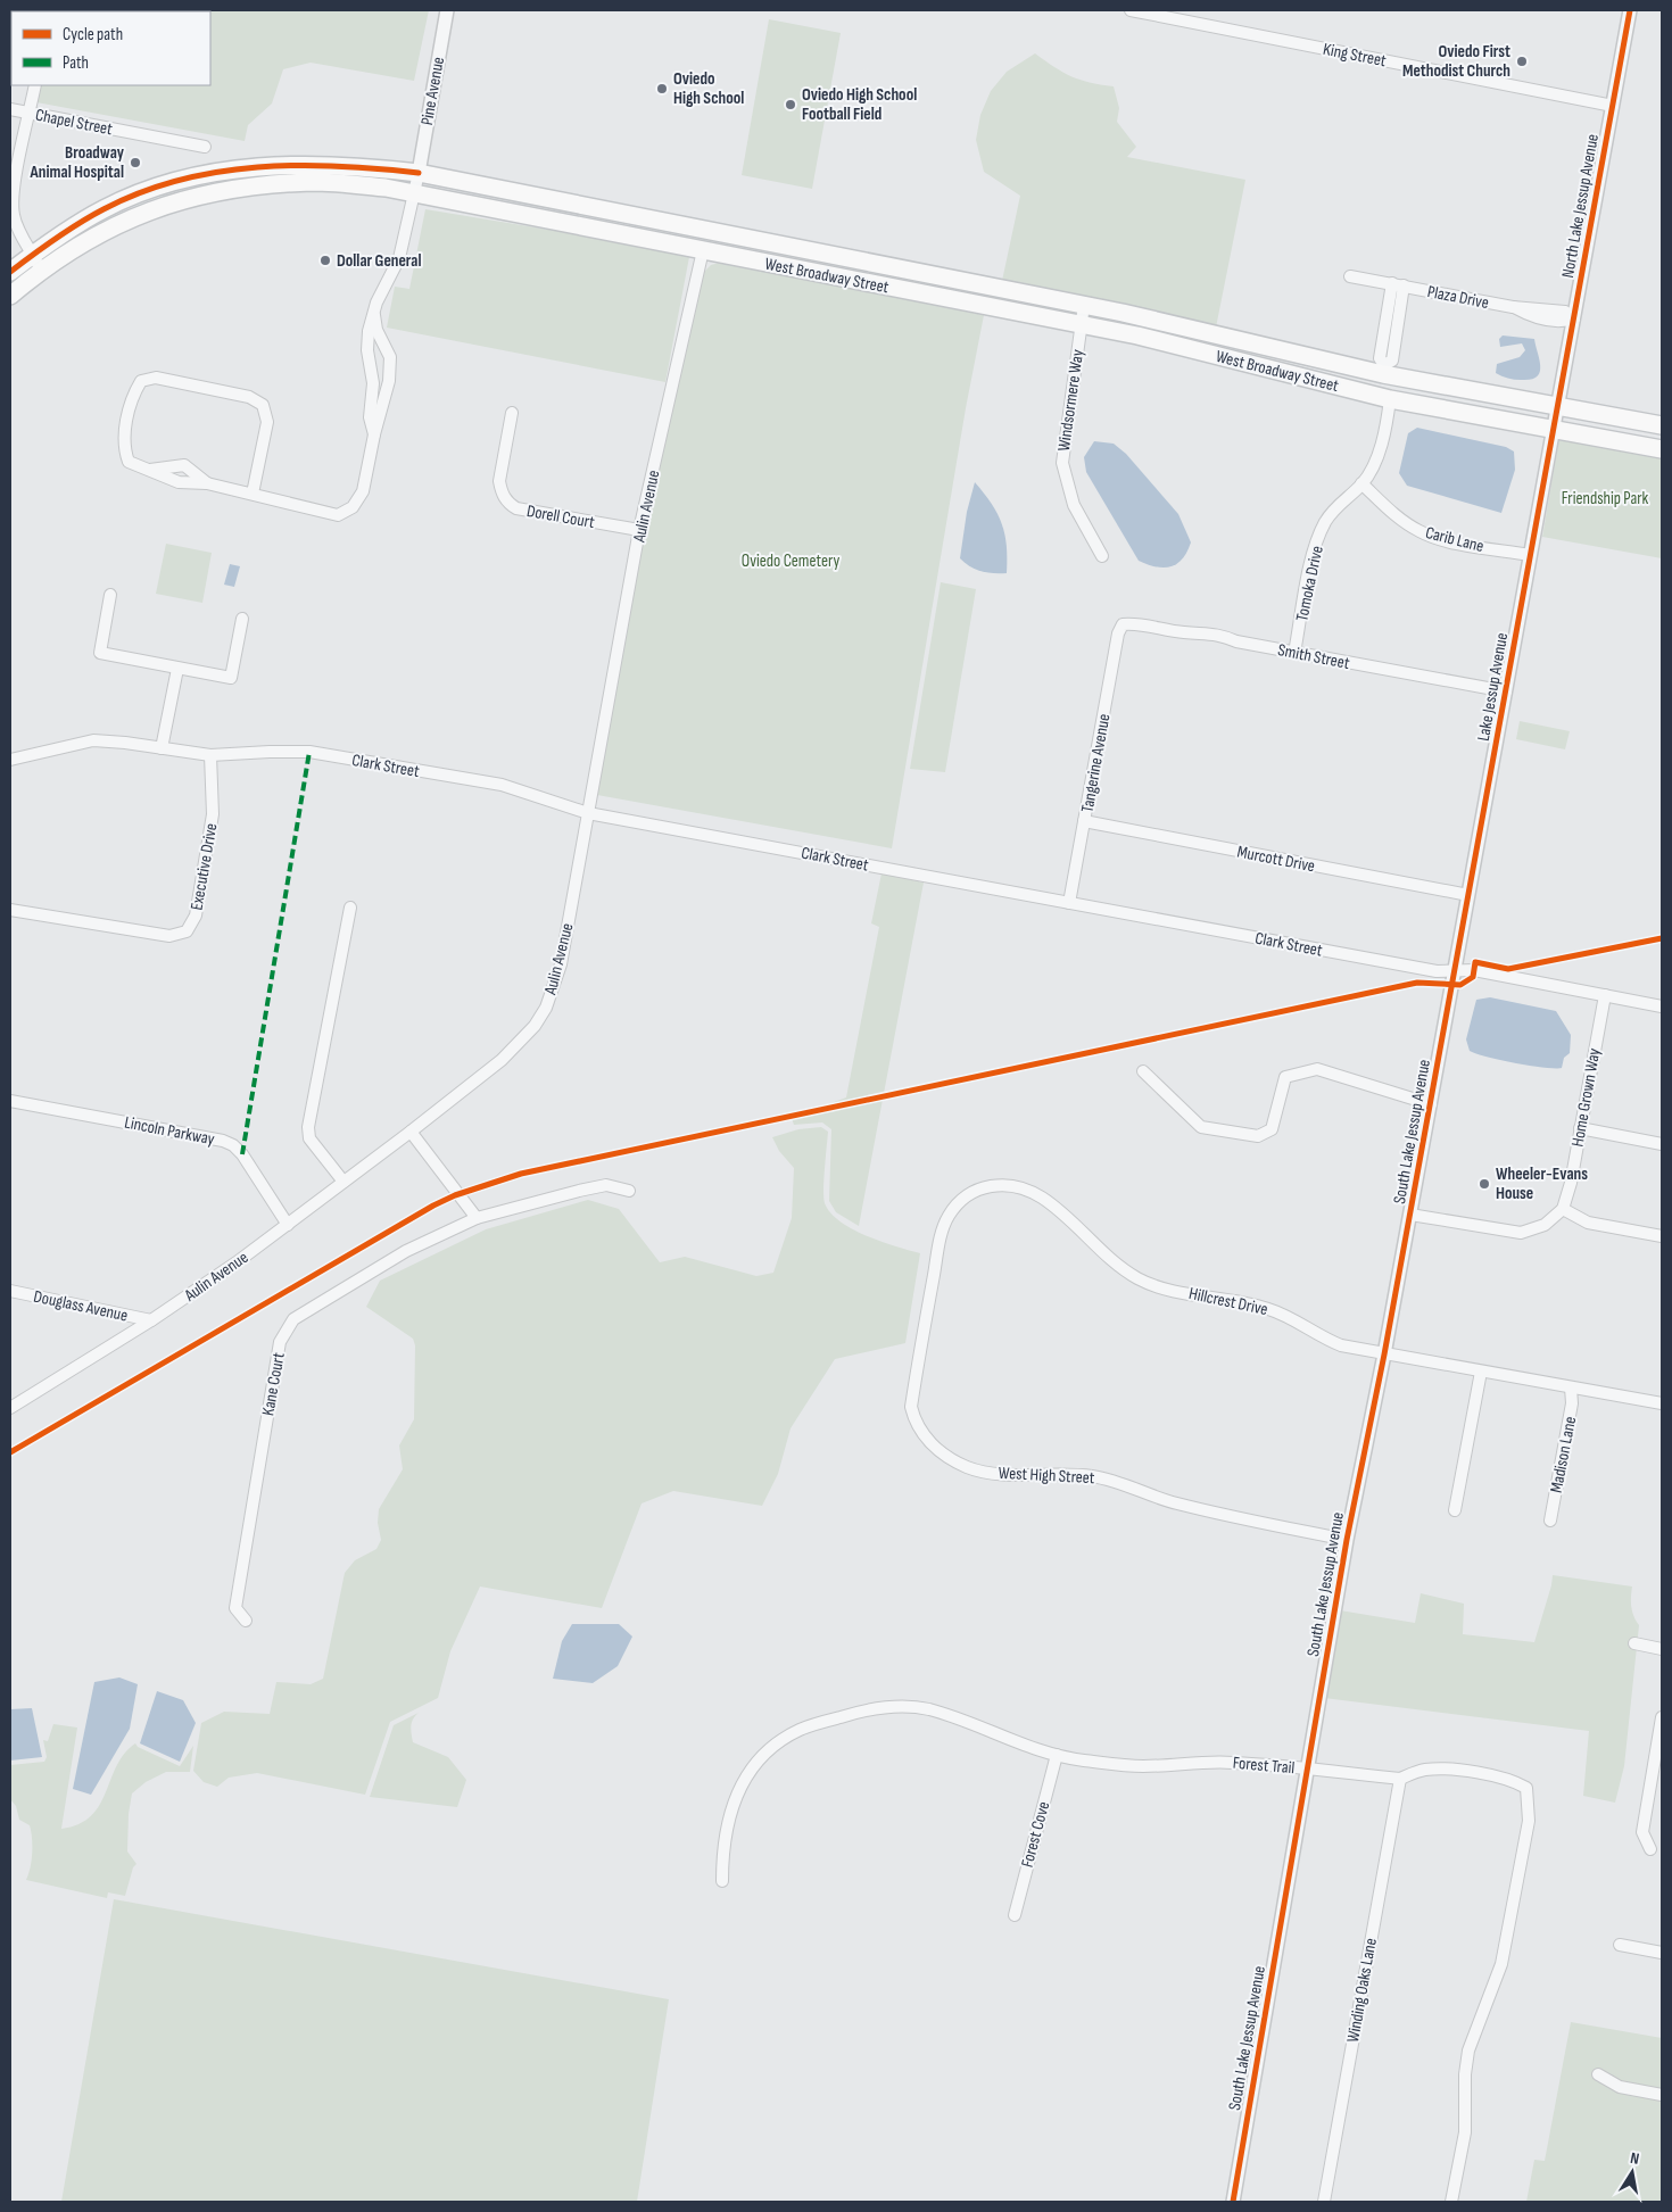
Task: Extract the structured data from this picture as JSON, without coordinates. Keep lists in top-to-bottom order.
{
  "streets": {
    "main road": ["West Broadway Street"],
    "street": [
      "King Street",
      "Pine Avenue",
      "Chapel Street",
      "North Lake Jessup Avenue",
      "Plaza Drive",
      "Windsormere Way",
      "Aulin Avenue",
      "Dorell Court",
      "Carib Lane",
      "Tomoka Drive",
      "Smith Street",
      "Lake Jessup Avenue",
      "Tangerine Avenue",
      "Clark Street",
      "Murcott Drive",
      "Executive Drive",
      "Home Grown Way",
      "Lincoln Parkway",
      "South Lake Jessup Avenue",
      "Hillcrest Drive",
      "Douglass Avenue",
      "Kane Court",
      "Madison Lane",
      "West High Street",
      "Forest Trail",
      "Forest Cove",
      "Winding Oaks Lane"
    ]
  },
  "crossings": [
    ["King Street", "North Lake Jessup Avenue"],
    ["Pine Avenue", "West Broadway Street"],
    ["North Lake Jessup Avenue", "West Broadway Street"],
    ["North Lake Jessup Avenue", "Plaza Drive"],
    ["North Lake Jessup Avenue", "Lake Jessup Avenue"],
    ["West Broadway Street", "Windsormere Way"],
    ["West Broadway Street", "Aulin Avenue"],
    ["West Broadway Street", "Tomoka Drive"],
    ["West Broadway Street", "Lake Jessup Avenue"],
    ["Aulin Avenue", "Dorell Court"],
    ["Aulin Avenue", "Clark Street"],
    ["Aulin Avenue", "Lincoln Parkway"],
    ["Aulin Avenue", "Douglass Avenue"],
    ["Carib Lane", "Tomoka Drive"],
    ["Carib Lane", "Lake Jessup Avenue"],
    ["Tomoka Drive", "Smith Street"],
    ["Smith Street", "Lake Jessup Avenue"],
    ["Smith Street", "Tangerine Avenue"],
    ["Lake Jessup Avenue", "Clark Street"],
    ["Lake Jessup Avenue", "Murcott Drive"],
    ["Lake Jessup Avenue", "South Lake Jessup Avenue"],
    ["Tangerine Avenue", "Clark Street"],
    ["Tangerine Avenue", "Murcott Drive"],
    ["Clark Street", "Executive Drive"],
    ["Clark Street", "Home Grown Way"],
    ["Clark Street", "South Lake Jessup Avenue"],
    ["South Lake Jessup Avenue", "Hillcrest Drive"],
    ["South Lake Jessup Avenue", "West High Street"],
    ["South Lake Jessup Avenue", "Forest Trail"],
    ["Hillcrest Drive", "Madison Lane"],
    ["Hillcrest Drive", "West High Street"],
    ["Forest Trail", "Forest Cove"],
    ["Forest Trail", "Winding Oaks Lane"]
  ],
  "parks": ["Friendship Park", "Oviedo Cemetery"],
  "places": [
    "Oviedo First Methodist Church",
    "Oviedo High School",
    "Oviedo High School Football Field",
    "Broadway Animal Hospital",
    "Dollar General",
    "Wheeler-Evans House"
  ],
  "legend": ["Cycle path", "Path"],
  "north": "top"
}
